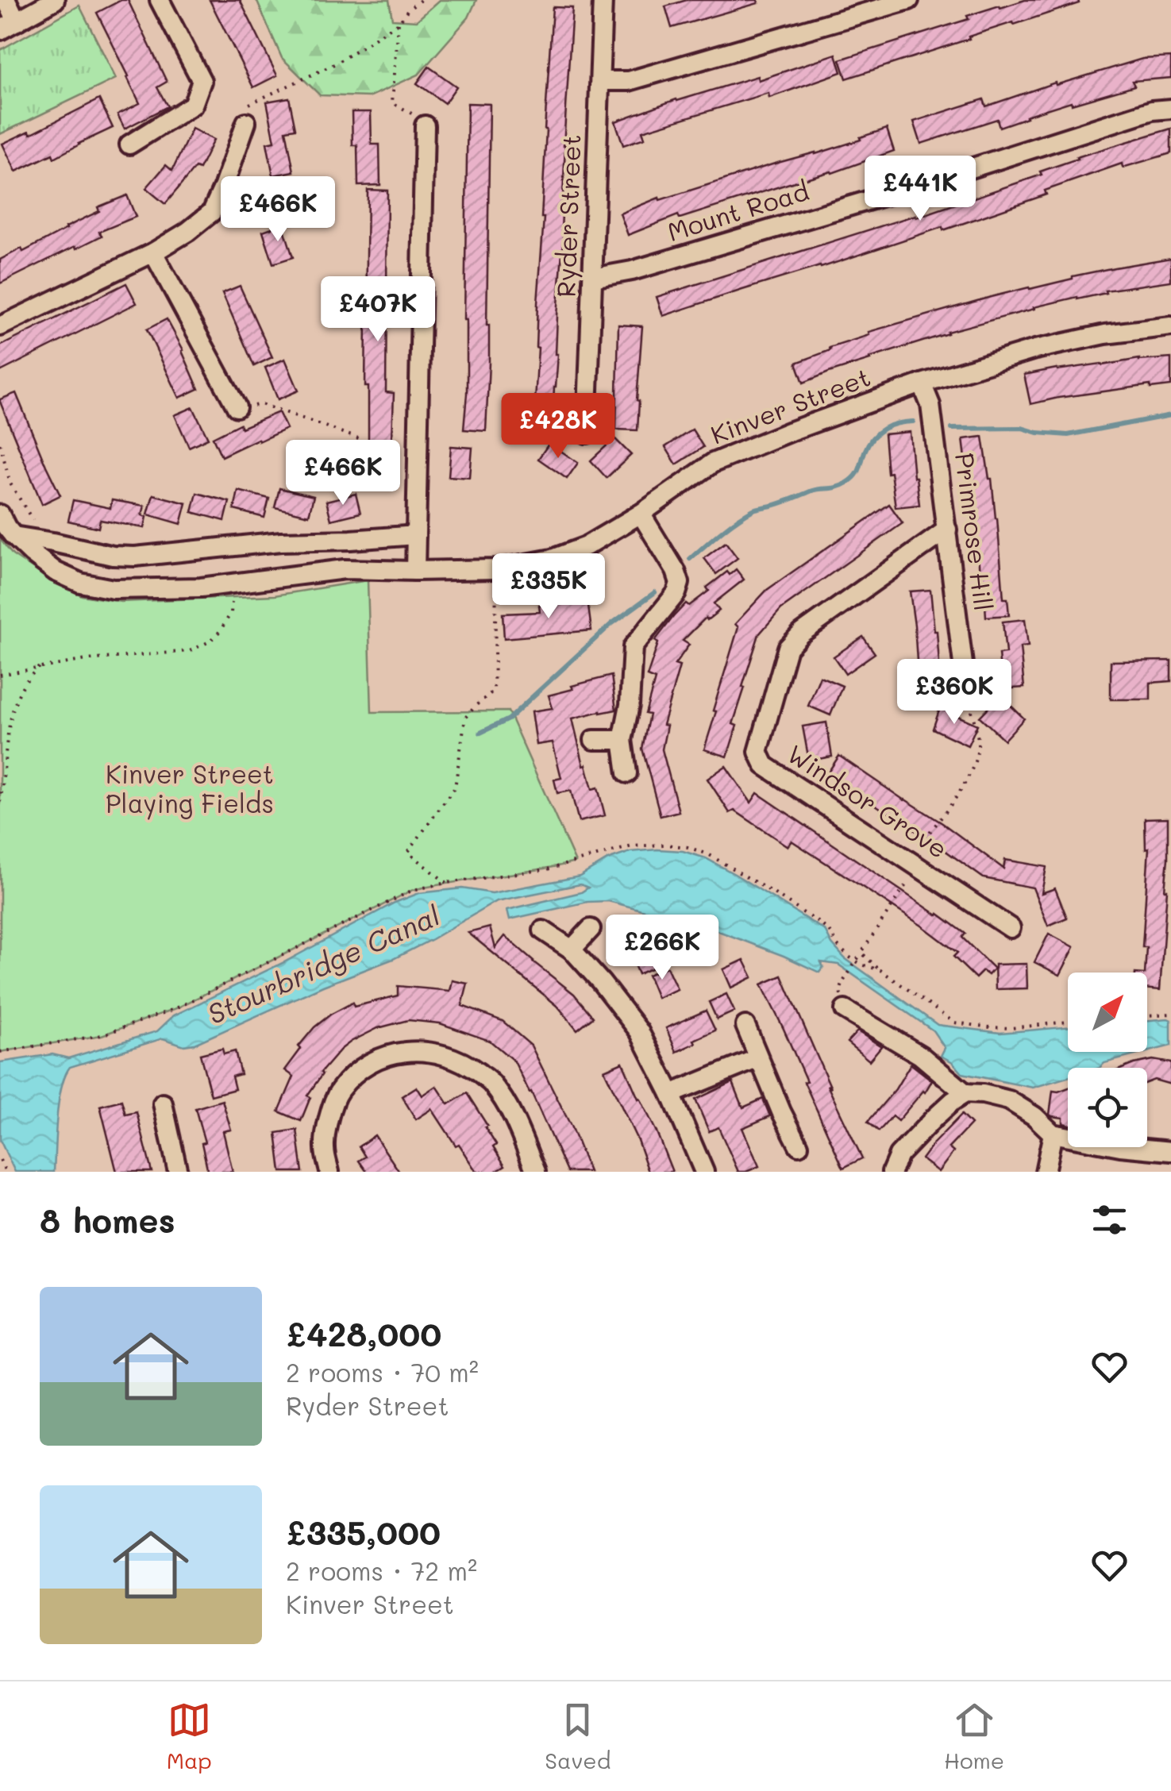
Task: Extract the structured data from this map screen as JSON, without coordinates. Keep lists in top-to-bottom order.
{
  "streets": {
    "street": [
      "Mount Road",
      "Ryder Street",
      "Kinver Street",
      "Primrose Hill",
      "Windsor Grove"
    ]
  },
  "crossings": [
    ["Mount Road", "Ryder Street"],
    ["Kinver Street", "Primrose Hill"],
    ["Primrose Hill", "Windsor Grove"]
  ],
  "water": ["Stourbridge Canal"],
  "parks": ["Kinver Street Playing Fields"],
  "north": "top right",
  "page": {
    "price": [
      "£441K",
      "£466K",
      "£407K",
      "£428K",
      "£466K",
      "£335K",
      "£360K",
      "£266K"
    ],
    "heading": "8 homes",
    "list": [
      {
        "name": "£428,000",
        "note": "2 rooms · 70 m² · Ryder Street"
      },
      {
        "name": "£335,000",
        "note": "2 rooms · 72 m² · Kinver Street"
      }
    ],
    "tabs": ["Map", "Saved", "Home"]
  }
}
